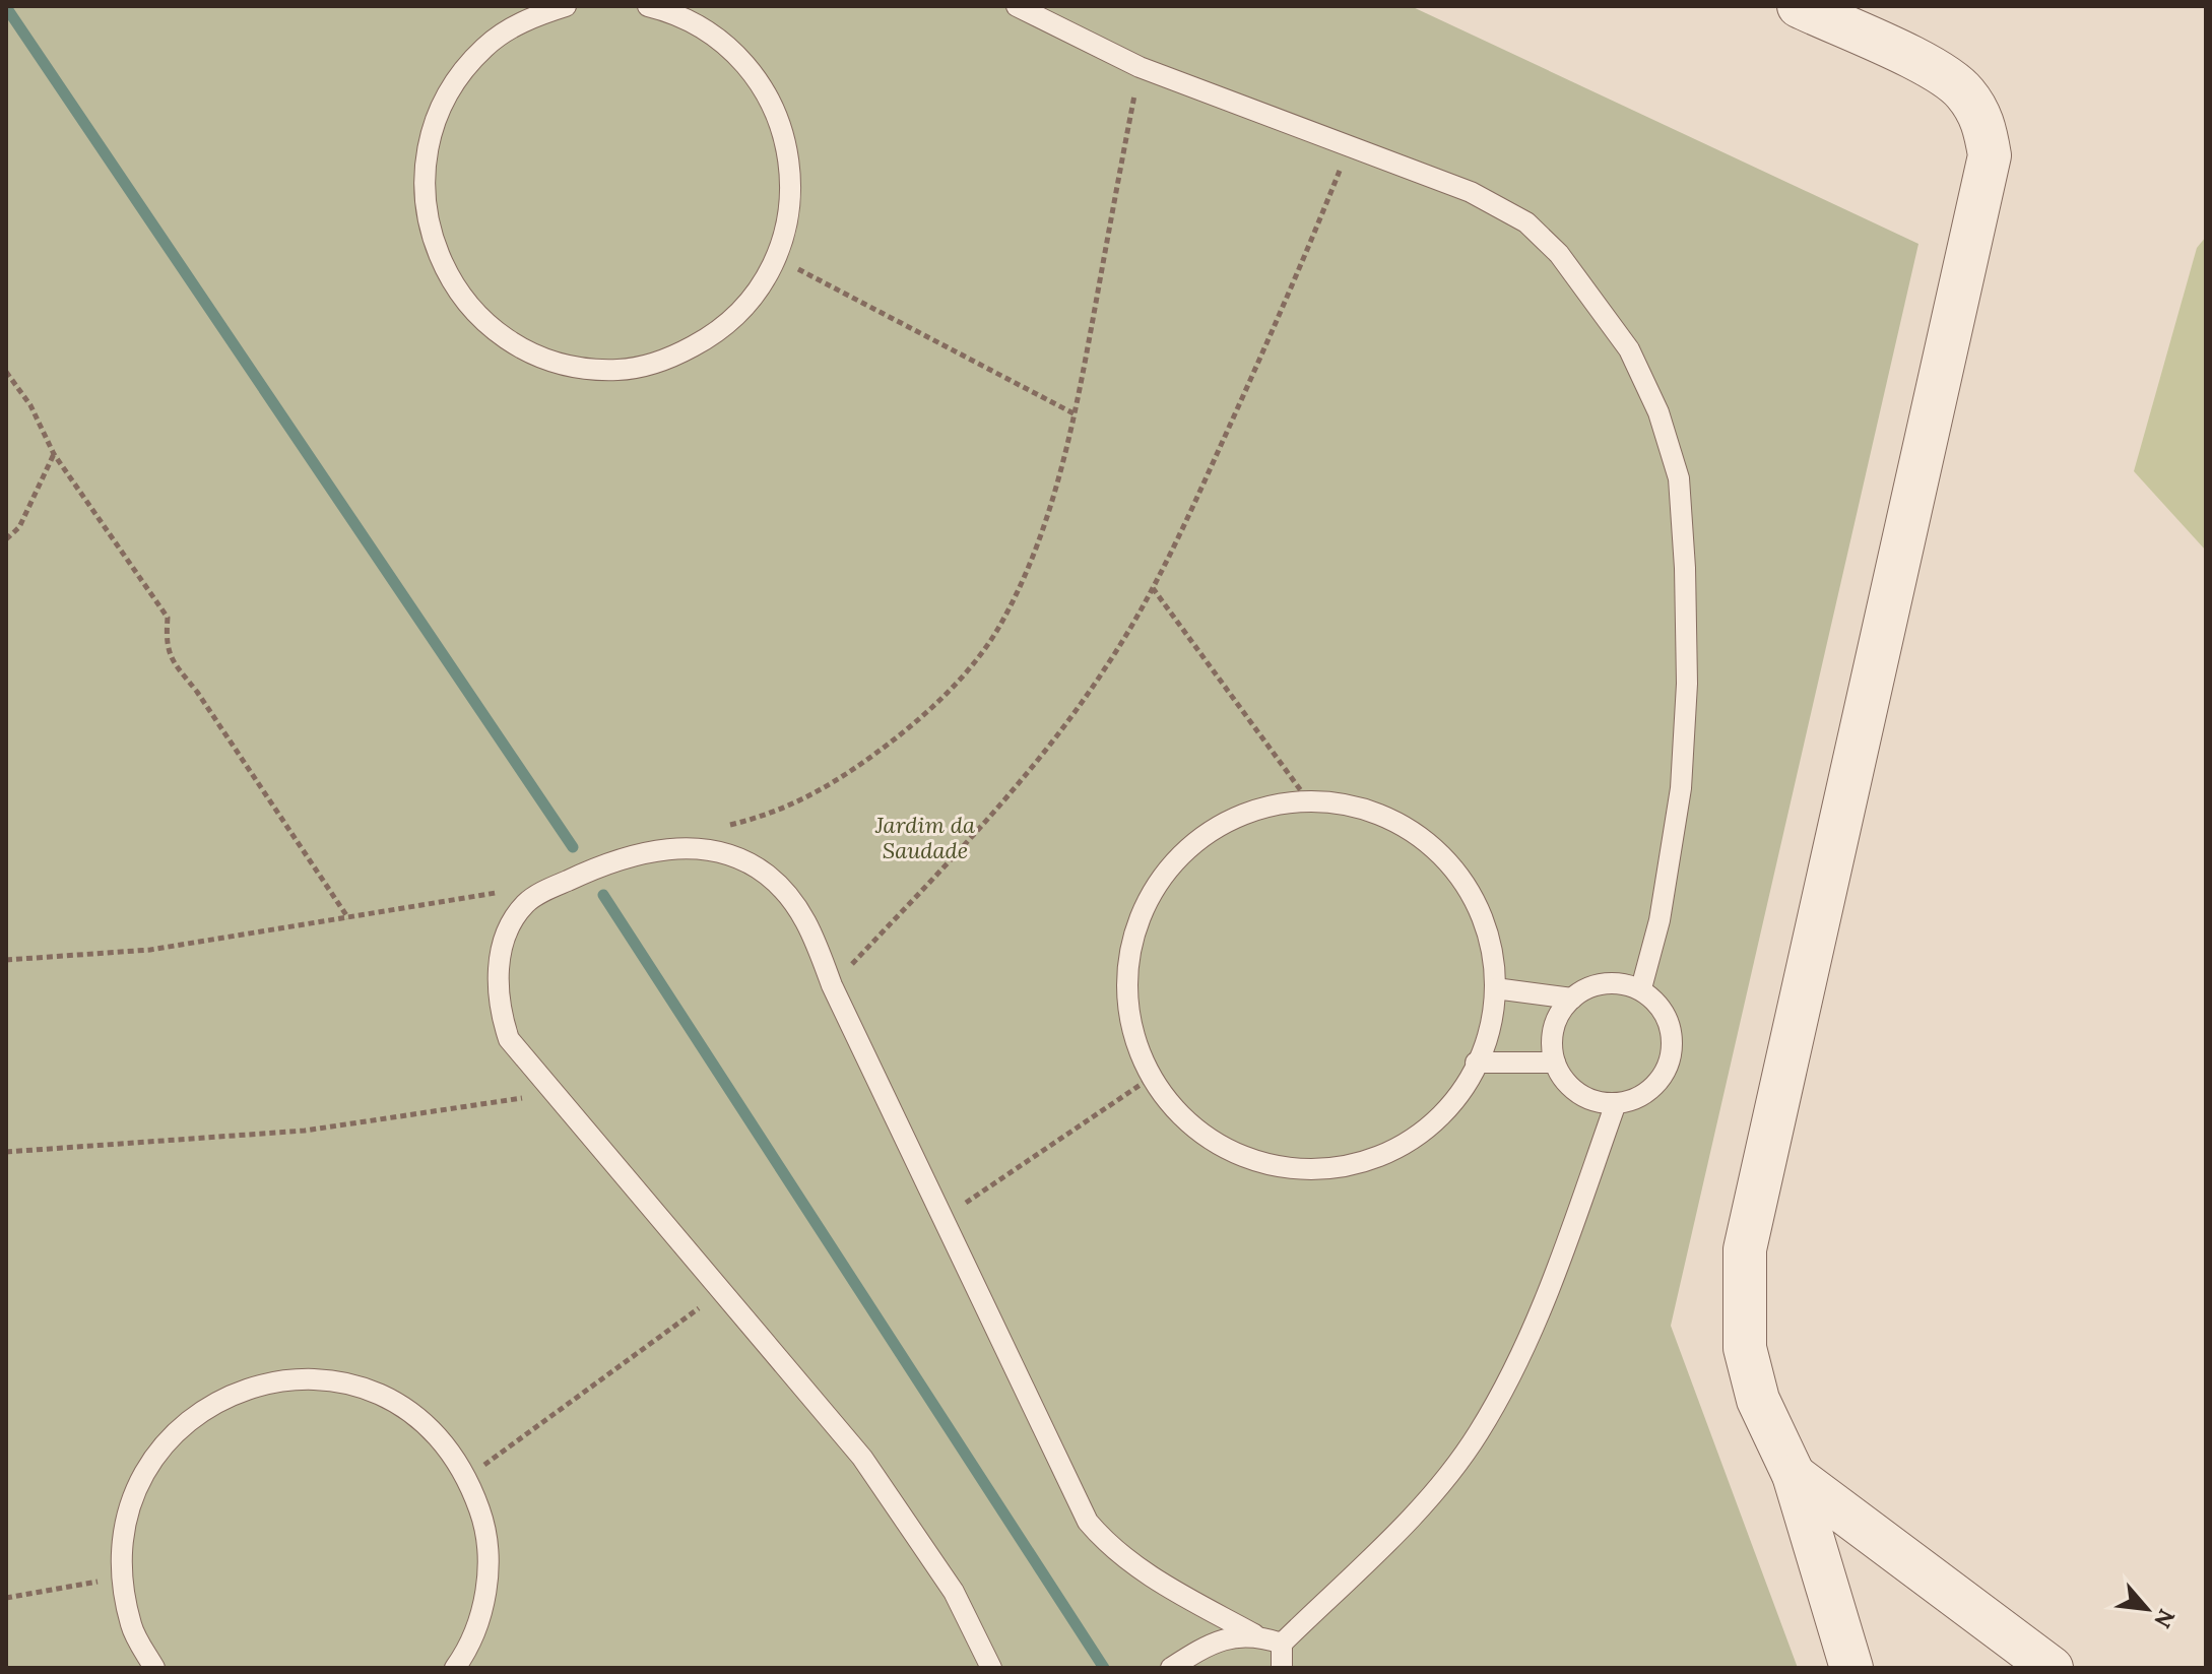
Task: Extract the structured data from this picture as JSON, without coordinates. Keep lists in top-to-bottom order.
{
  "parks": ["Jardim da Saudade"],
  "north": "bottom right"
}
